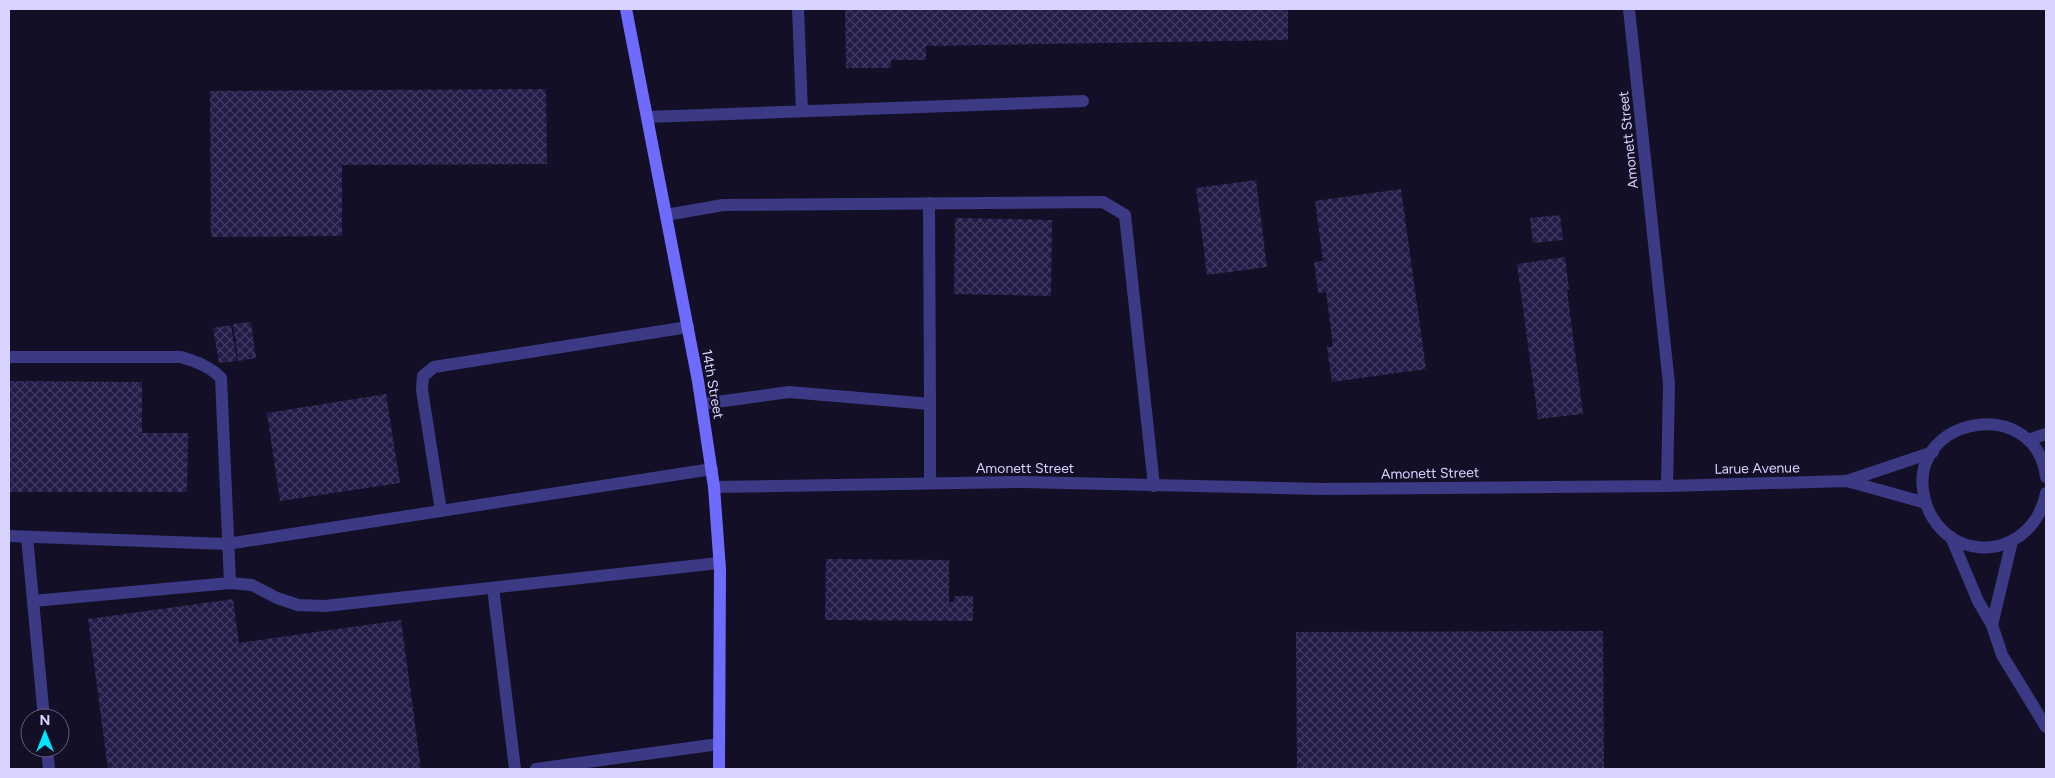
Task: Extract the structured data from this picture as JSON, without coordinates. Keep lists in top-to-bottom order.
{
  "streets": {
    "street": ["Amonett Street", "14th Street", "Larue Avenue"]
  },
  "crossings": [
    ["Amonett Street", "14th Street"],
    ["Amonett Street", "Larue Avenue"]
  ],
  "north": "top"
}
